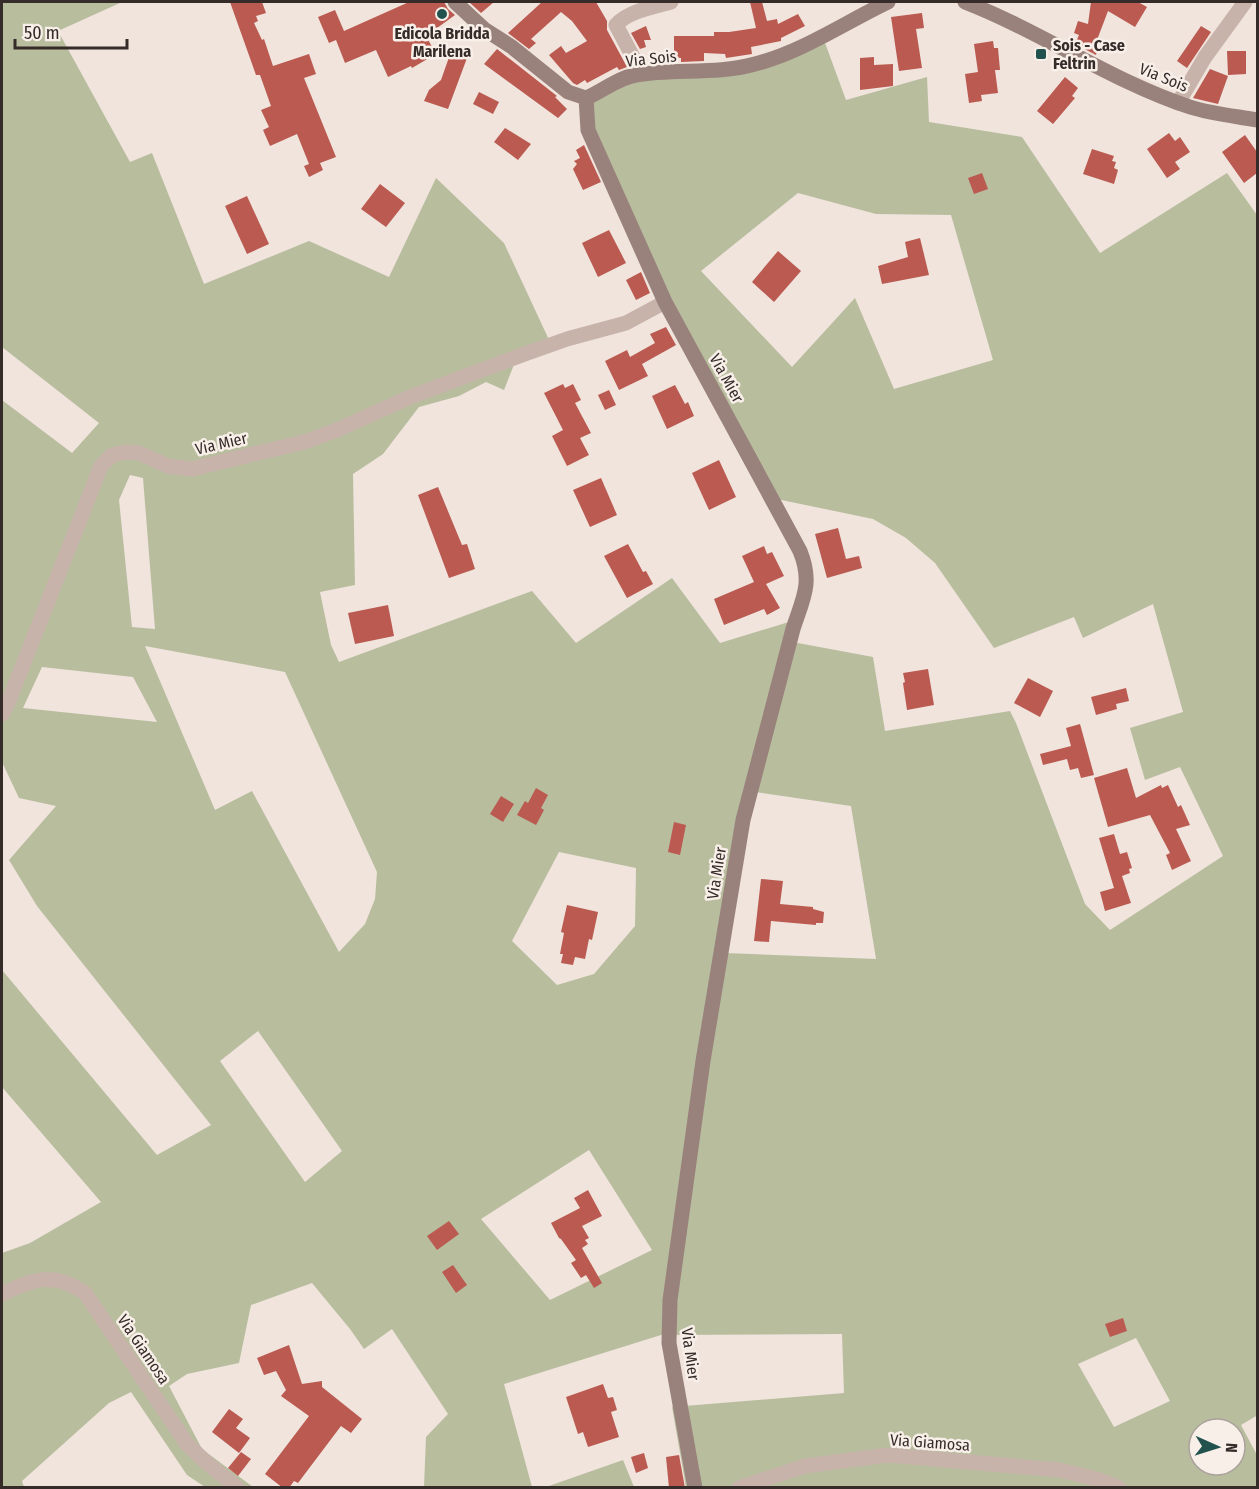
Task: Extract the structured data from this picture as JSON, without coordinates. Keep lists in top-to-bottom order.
{
  "streets": {
    "street": ["Via Sois", "Via Mier", "Via Giamosa"]
  },
  "crossings": [
    ["Via Sois", "Via Mier"]
  ],
  "places": {
    "other": ["Edicola Bridda Marilena"],
    "transit": ["Sois - Case Feltrin"]
  },
  "scale_bar": "50 m",
  "north": "right"
}
